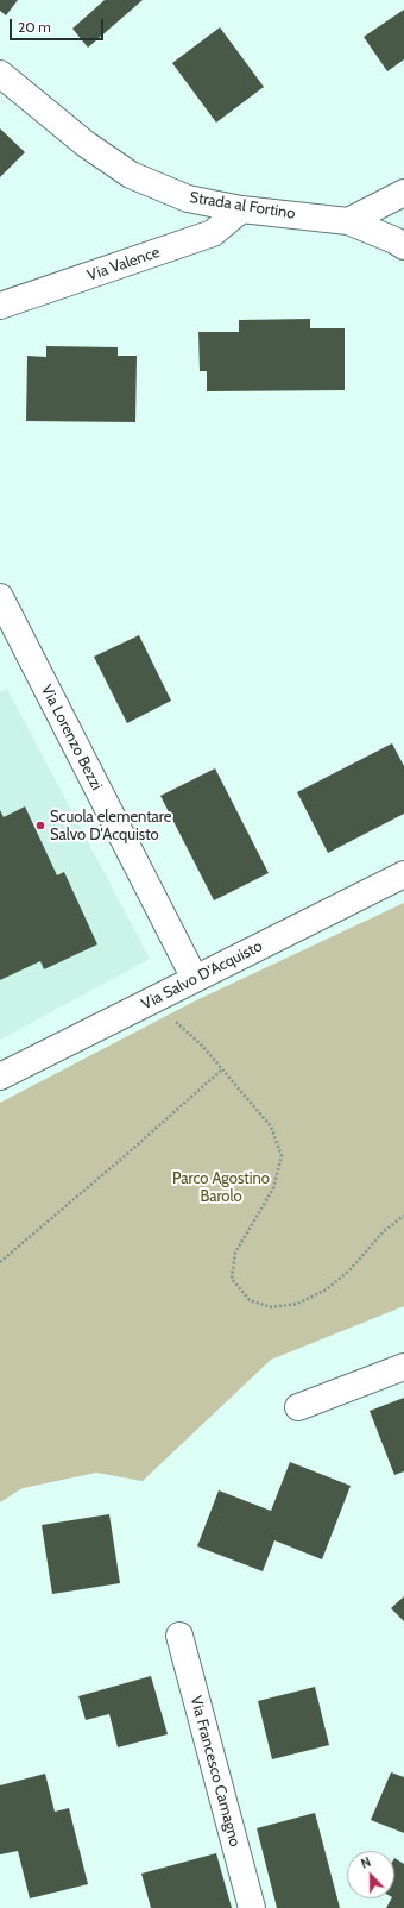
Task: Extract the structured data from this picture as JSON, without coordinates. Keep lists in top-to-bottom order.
{
  "streets": {
    "street": [
      "Strada al Fortino",
      "Via Valence",
      "Via Lorenzo Bezzi",
      "Via Salvo D'Acquisto",
      "Via Francesco Camagno"
    ]
  },
  "crossings": [
    ["Strada al Fortino", "Via Valence"],
    ["Via Lorenzo Bezzi", "Via Salvo D'Acquisto"]
  ],
  "parks": ["Parco Agostino Barolo"],
  "places": ["Scuola elementare Salvo D'Acquisto"],
  "scale_bar": "20 m",
  "north": "top"
}
